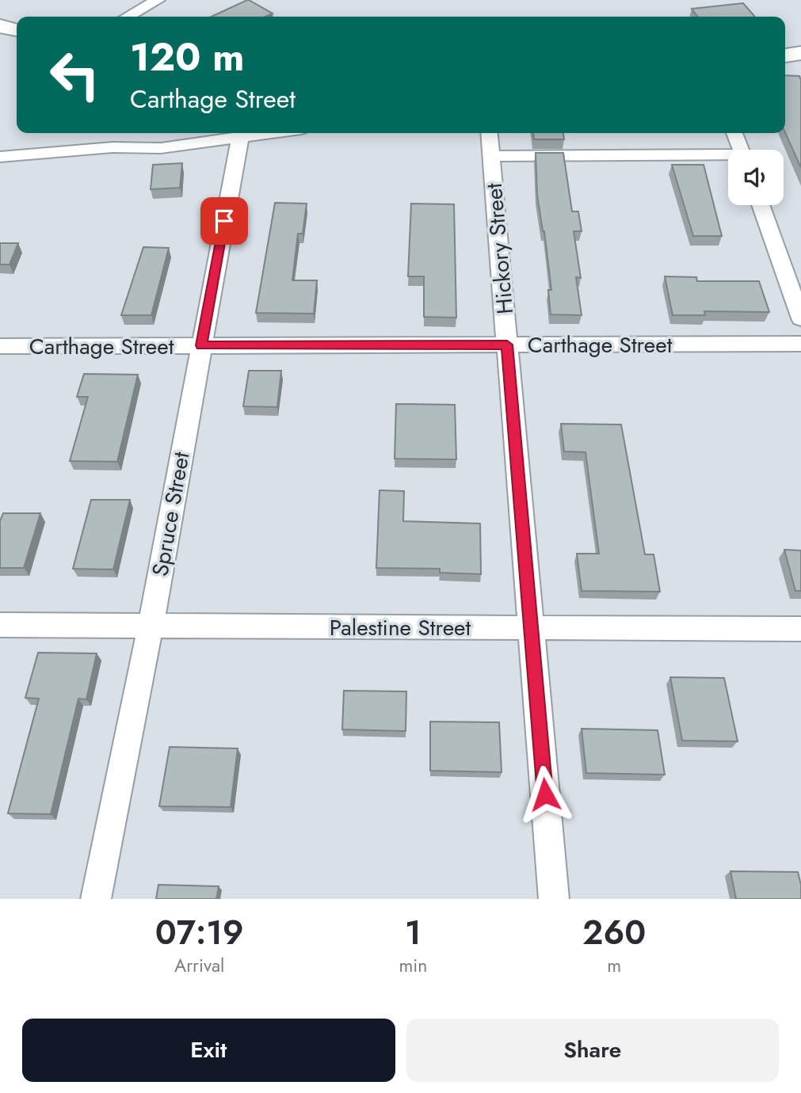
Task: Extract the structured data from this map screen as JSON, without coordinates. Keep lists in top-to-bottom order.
{
  "streets": {
    "street": [
      "Hickory Street",
      "Carthage Street",
      "Spruce Street",
      "Palestine Street"
    ]
  },
  "crossings": [
    ["Hickory Street", "Carthage Street"],
    ["Hickory Street", "Palestine Street"],
    ["Carthage Street", "Spruce Street"],
    ["Spruce Street", "Palestine Street"]
  ],
  "page": {
    "turn": ["120 m", "Carthage Street"],
    "eta": [
      "07:19",
      "Arrival",
      "1",
      "min",
      "260",
      "m"
    ],
    "buttons": ["Exit", "Share"]
  }
}
